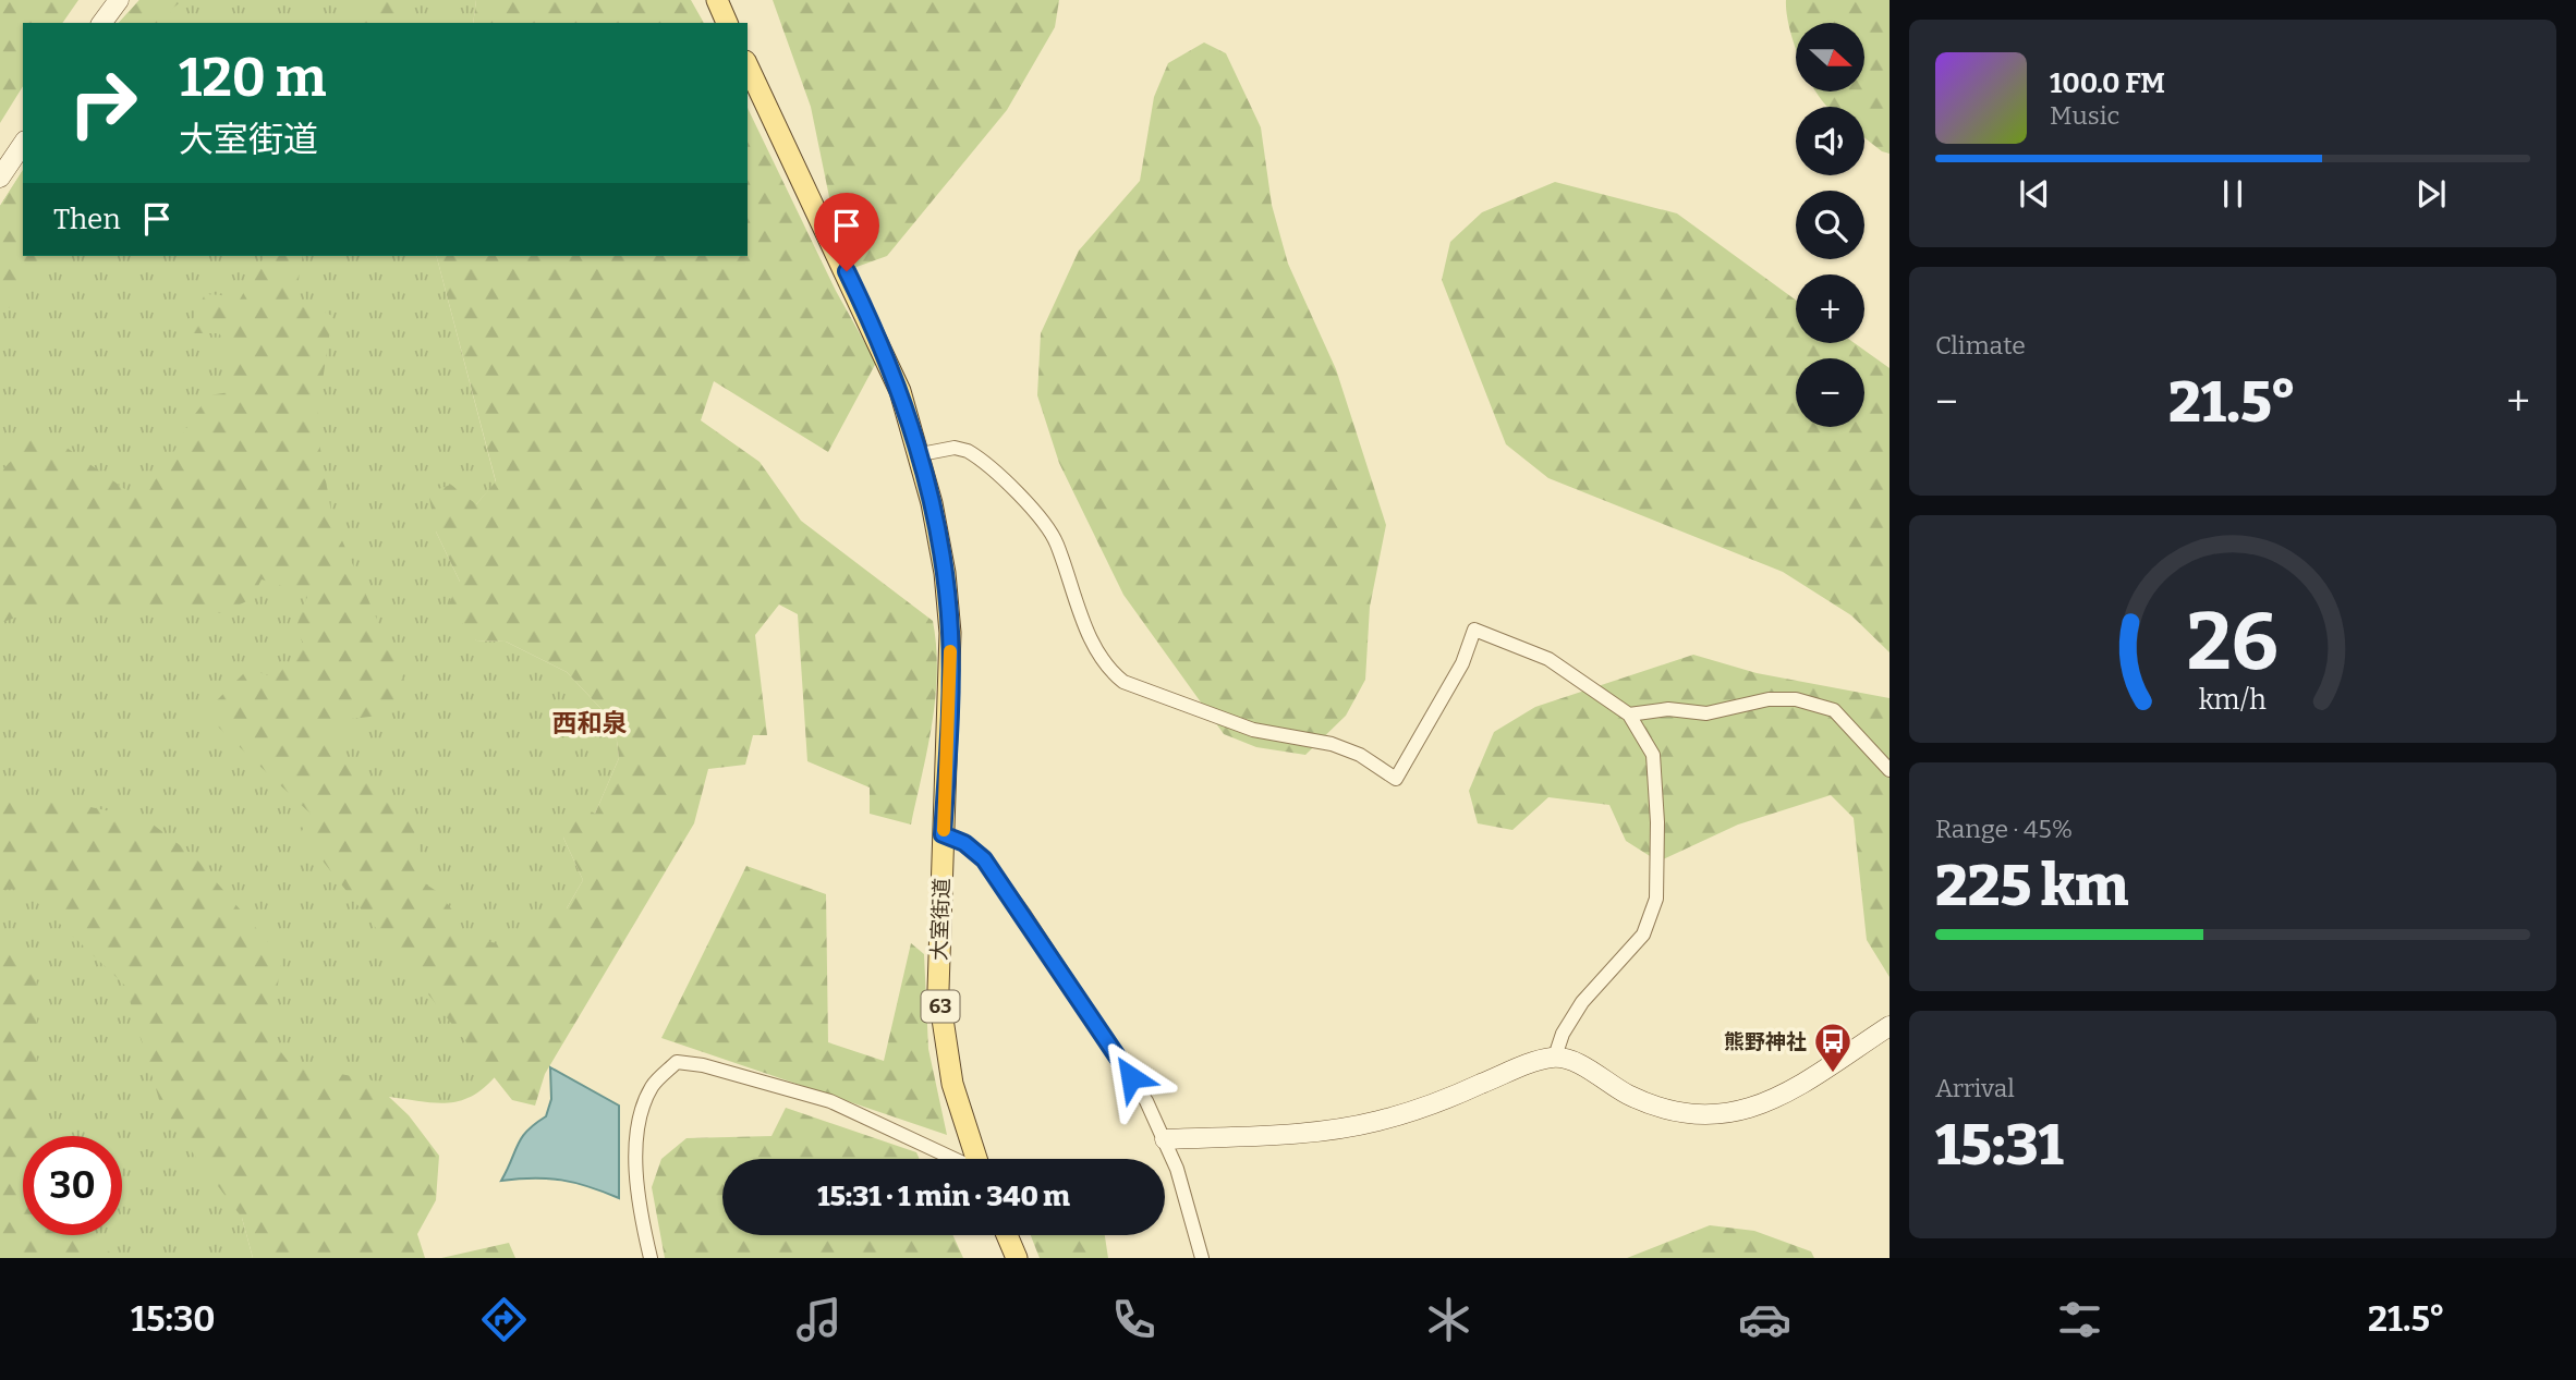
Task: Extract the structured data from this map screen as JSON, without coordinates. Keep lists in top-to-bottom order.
{
  "streets": {
    "main road": ["大室街道", "63"]
  },
  "districts": ["西和泉"],
  "places": {
    "bus stop": ["熊野神社"]
  },
  "north": "right",
  "page": {
    "map_buttons": ["+", "−"],
    "turn": ["120 m", "大室街道"],
    "song": ["100.0 FM", "Music"],
    "then": "Then",
    "tile": [
      "Climate",
      ["Range · 45%", "225 km"],
      ["Arrival", "15:31"]
    ],
    "heat": ["−", "21.5°", "+"],
    "limit": "30",
    "trip": "15:31 · 1 min · 340 m",
    "tabs": ["15:30", "21.5°"],
    "gauge": ["26", "km/h"]
  }
}
